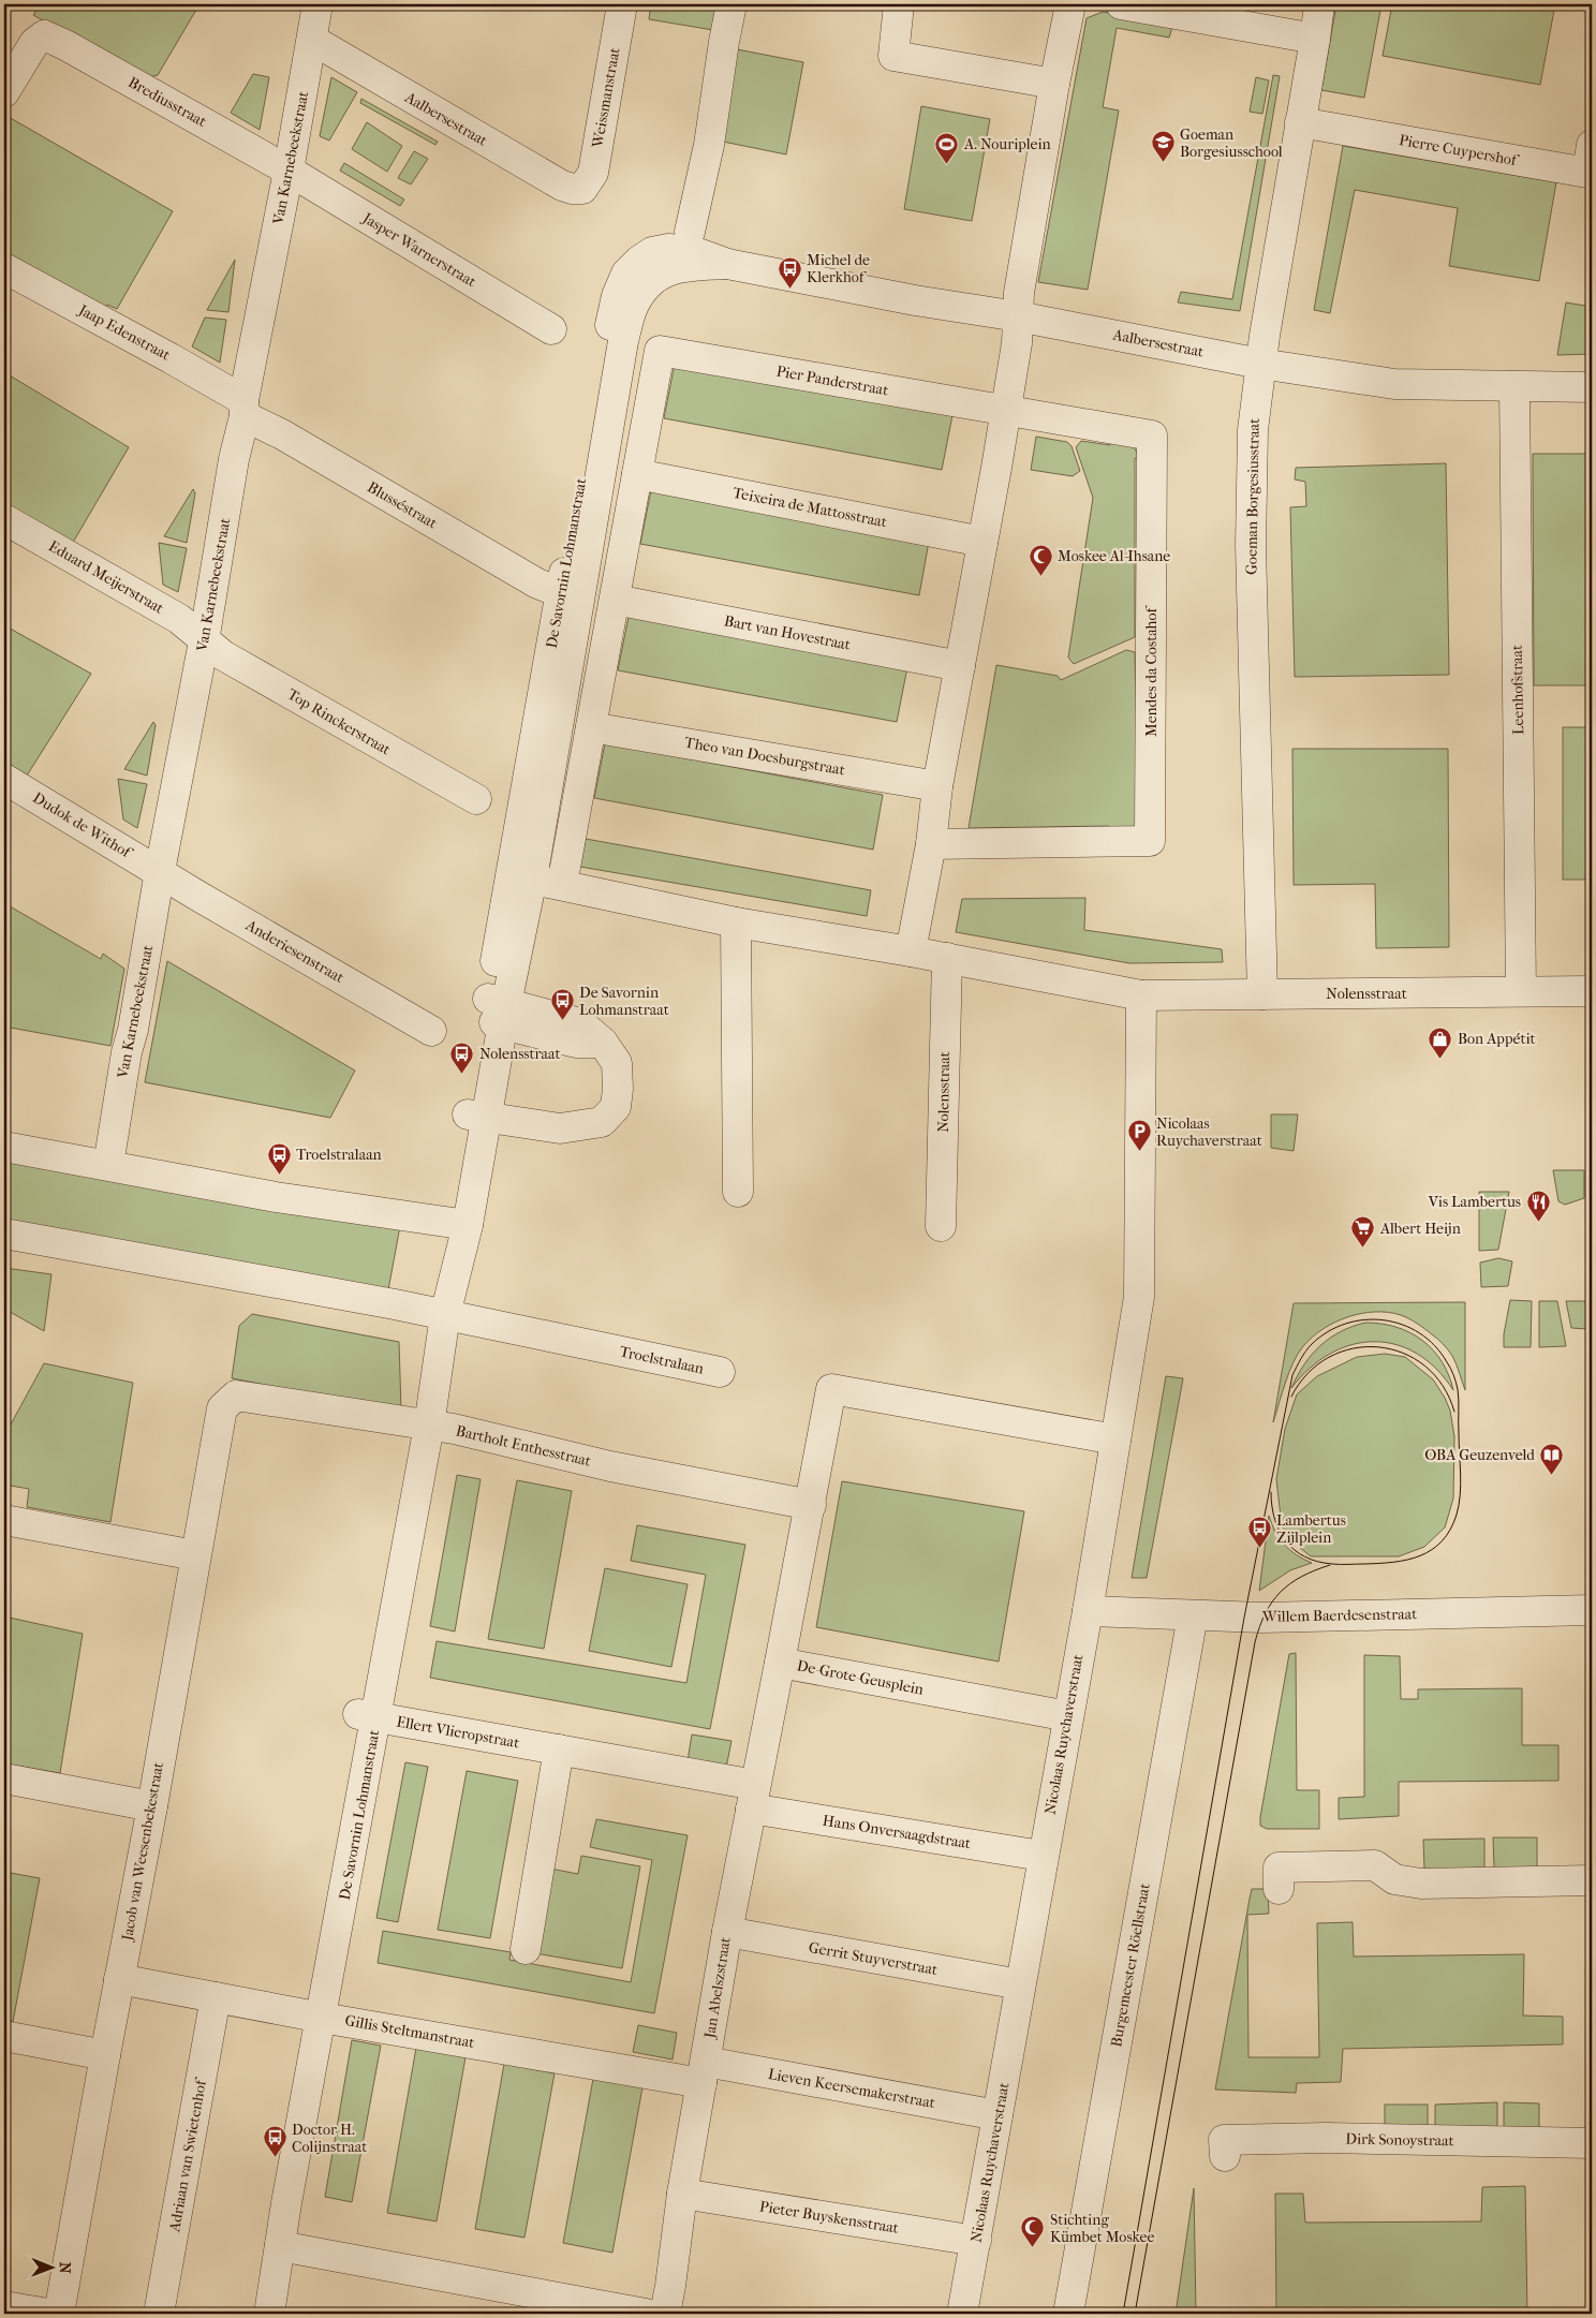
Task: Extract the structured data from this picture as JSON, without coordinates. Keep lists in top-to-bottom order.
{
  "streets": {
    "street": [
      "Weissmanstraat",
      "Brediusstraat",
      "Aalbersestraat",
      "Pierre Cuypershof",
      "Van Karnebeekstraat",
      "Jasper Warnerstraat",
      "Jaap Edenstraat",
      "Pier Panderstraat",
      "Goeman Borgesiusstraat",
      "Blusséstraat",
      "Teixeira de Mattosstraat",
      "De Savornin Lohmanstraat",
      "Eduard Meijerstraat",
      "Bart van Hovestraat",
      "Mendes da Costahof",
      "Leenhofstraat",
      "Top Rinckerstraat",
      "Theo van Doesburgstraat",
      "Dudok de Withof",
      "Anderiesenstraat",
      "Nolensstraat",
      "Troelstralaan",
      "Bartholt Enthesstraat",
      "Willem Baerdesenstraat",
      "De-Grote-Geusplein",
      "Ellert Vlieropstraat",
      "Nicolaas Ruychaverstraat",
      "Hans Onversaagdstraat",
      "Jacob van Weesenbekestraat",
      "Gerrit Stuyverstraat",
      "Burgemeester Röellstraat",
      "Jan Abelszstraat",
      "Gillis Steltmanstraat",
      "Lieven Keersemakerstraat",
      "Dirk Sonoystraat",
      "Adriaan van Swietenhof",
      "Pieter Buyskensstraat"
    ]
  },
  "crossings": [
    ["Weissmanstraat", "Aalbersestraat"],
    ["Brediusstraat", "Van Karnebeekstraat"],
    ["Brediusstraat", "Jasper Warnerstraat"],
    ["Aalbersestraat", "Van Karnebeekstraat"],
    ["Aalbersestraat", "Goeman Borgesiusstraat"],
    ["Aalbersestraat", "De Savornin Lohmanstraat"],
    ["Aalbersestraat", "Leenhofstraat"],
    ["Pierre Cuypershof", "Goeman Borgesiusstraat"],
    ["Van Karnebeekstraat", "Jasper Warnerstraat"],
    ["Van Karnebeekstraat", "Jaap Edenstraat"],
    ["Van Karnebeekstraat", "Blusséstraat"],
    ["Van Karnebeekstraat", "Eduard Meijerstraat"],
    ["Van Karnebeekstraat", "Top Rinckerstraat"],
    ["Van Karnebeekstraat", "Dudok de Withof"],
    ["Van Karnebeekstraat", "Anderiesenstraat"],
    ["Jaap Edenstraat", "Blusséstraat"],
    ["Pier Panderstraat", "Teixeira de Mattosstraat"],
    ["Pier Panderstraat", "Mendes da Costahof"],
    ["Goeman Borgesiusstraat", "Nolensstraat"],
    ["Blusséstraat", "De Savornin Lohmanstraat"],
    ["De Savornin Lohmanstraat", "Nolensstraat"],
    ["De Savornin Lohmanstraat", "Troelstralaan"],
    ["De Savornin Lohmanstraat", "Bartholt Enthesstraat"],
    ["De Savornin Lohmanstraat", "Ellert Vlieropstraat"],
    ["De Savornin Lohmanstraat", "Gillis Steltmanstraat"],
    ["Eduard Meijerstraat", "Top Rinckerstraat"],
    ["Leenhofstraat", "Nolensstraat"],
    ["Dudok de Withof", "Anderiesenstraat"],
    ["Nolensstraat", "Nicolaas Ruychaverstraat"],
    ["Bartholt Enthesstraat", "De-Grote-Geusplein"],
    ["Bartholt Enthesstraat", "Jacob van Weesenbekestraat"],
    ["Willem Baerdesenstraat", "Nicolaas Ruychaverstraat"],
    ["Willem Baerdesenstraat", "Burgemeester Röellstraat"],
    ["De-Grote-Geusplein", "Nicolaas Ruychaverstraat"],
    ["De-Grote-Geusplein", "Jan Abelszstraat"],
    ["Ellert Vlieropstraat", "Hans Onversaagdstraat"],
    ["Ellert Vlieropstraat", "Jan Abelszstraat"],
    ["Nicolaas Ruychaverstraat", "Hans Onversaagdstraat"],
    ["Nicolaas Ruychaverstraat", "Gerrit Stuyverstraat"],
    ["Nicolaas Ruychaverstraat", "Lieven Keersemakerstraat"],
    ["Nicolaas Ruychaverstraat", "Pieter Buyskensstraat"],
    ["Hans Onversaagdstraat", "Jan Abelszstraat"],
    ["Jacob van Weesenbekestraat", "Gillis Steltmanstraat"],
    ["Gerrit Stuyverstraat", "Jan Abelszstraat"],
    ["Jan Abelszstraat", "Gillis Steltmanstraat"],
    ["Jan Abelszstraat", "Lieven Keersemakerstraat"],
    ["Jan Abelszstraat", "Pieter Buyskensstraat"],
    ["Gillis Steltmanstraat", "Lieven Keersemakerstraat"],
    ["Gillis Steltmanstraat", "Adriaan van Swietenhof"]
  ],
  "places": {
    "school or university": ["Goeman Borgesiusschool"],
    "sports": ["A. Nouriplein"],
    "bus stop": [
      "Michel de Klerkhof",
      "De Savornin Lohmanstraat",
      "Nolensstraat",
      "Troelstralaan",
      "Lambertus Zijlplein",
      "Doctor H. Colijnstraat"
    ],
    "mosque": ["Moskee Al-Ihsane", "Stichting Kümbet Moskee"],
    "shop": ["Bon Appétit"],
    "parking": ["Nicolaas Ruychaverstraat"],
    "restaurant": ["Vis Lambertus"],
    "supermarket": ["Albert Heijn"],
    "library": ["OBA Geuzenveld"]
  },
  "north": "right"
}
